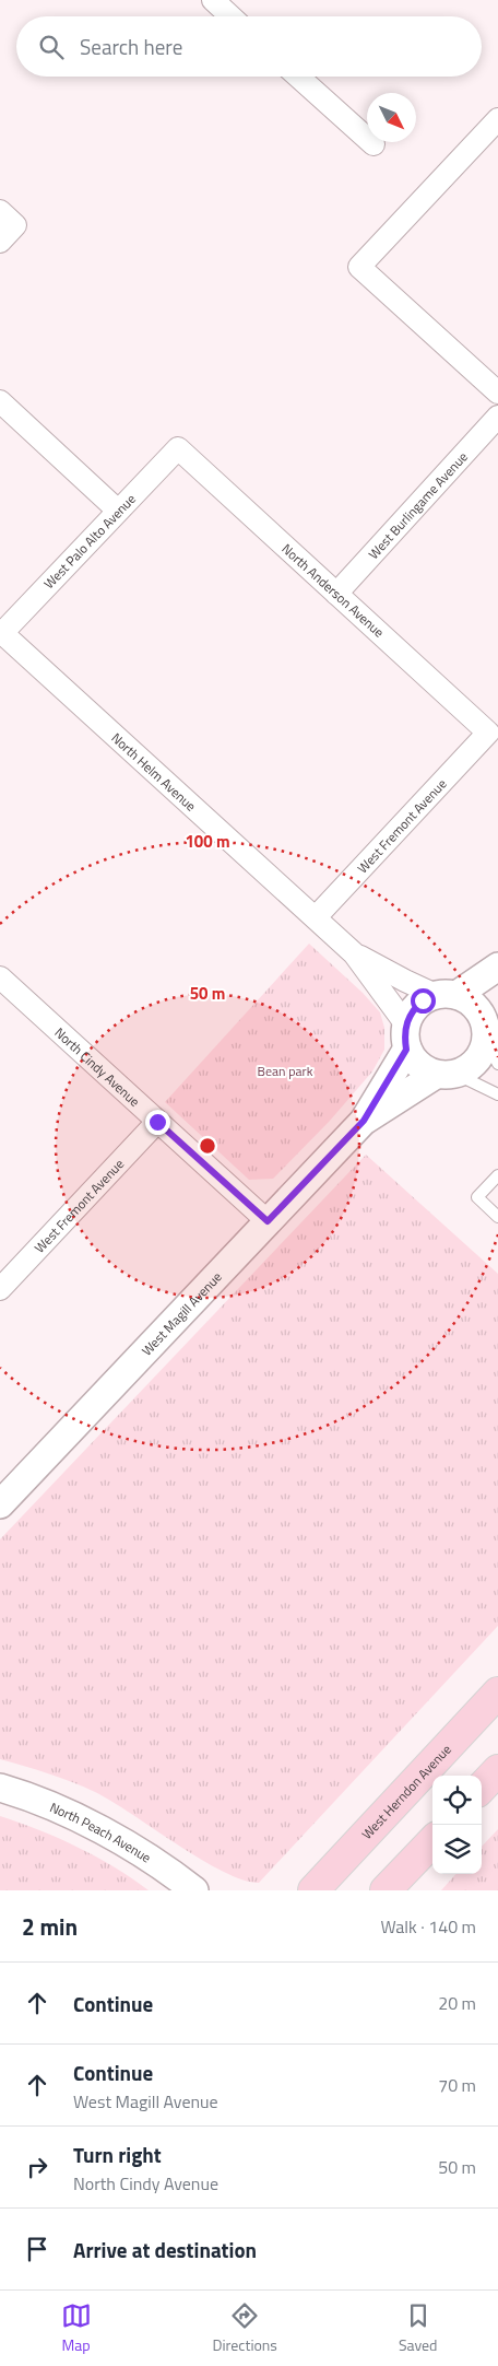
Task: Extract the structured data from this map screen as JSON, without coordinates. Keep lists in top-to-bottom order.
{
  "streets": {
    "main road": ["West Herndon Avenue"],
    "street": [
      "West Burlingame Avenue",
      "West Palo Alto Avenue",
      "North Anderson Avenue",
      "North Helm Avenue",
      "West Fremont Avenue",
      "North Cindy Avenue",
      "West Magill Avenue",
      "North Peach Avenue"
    ]
  },
  "crossings": [
    ["West Burlingame Avenue", "North Anderson Avenue"],
    ["West Palo Alto Avenue", "North Anderson Avenue"],
    ["West Palo Alto Avenue", "North Helm Avenue"],
    ["North Anderson Avenue", "West Fremont Avenue"],
    ["North Helm Avenue", "West Fremont Avenue"],
    ["North Helm Avenue", "West Magill Avenue"],
    ["West Fremont Avenue", "North Cindy Avenue"],
    ["North Cindy Avenue", "West Magill Avenue"]
  ],
  "parks": ["Bean park"],
  "north": "bottom right",
  "page": {
    "search": "Search here",
    "heading": ["2 min", "Walk · 140 m"],
    "list": [
      ["Continue", "20 m"],
      ["Continue", "West Magill Avenue", "70 m"],
      ["Turn right", "North Cindy Avenue", "50 m"],
      "Arrive at destination"
    ],
    "nav": ["Map", "Directions", "Saved"]
  },
  "rings": ["100 m", "50 m"]
}
